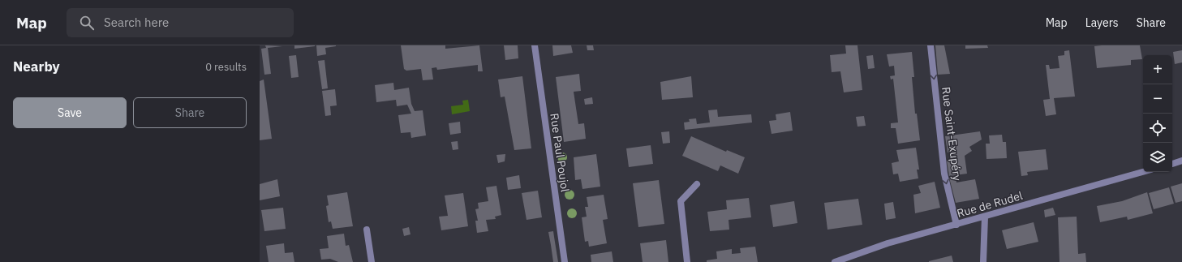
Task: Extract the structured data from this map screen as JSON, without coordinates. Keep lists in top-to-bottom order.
{
  "streets": {
    "street": ["Rue Saint-Exupéry", "Rue Paul Poujol", "Rue de Rudel"]
  },
  "crossings": [
    ["Rue Saint-Exupéry", "Rue de Rudel"]
  ],
  "one_way": ["Rue Saint-Exupéry"],
  "page": {
    "header": "Map",
    "search": "Search here",
    "nav": ["Map", "Layers", "Share"],
    "heading": ["Nearby", "0 results"],
    "map_buttons": ["+", "−"],
    "buttons": ["Save", "Share"]
  }
}
